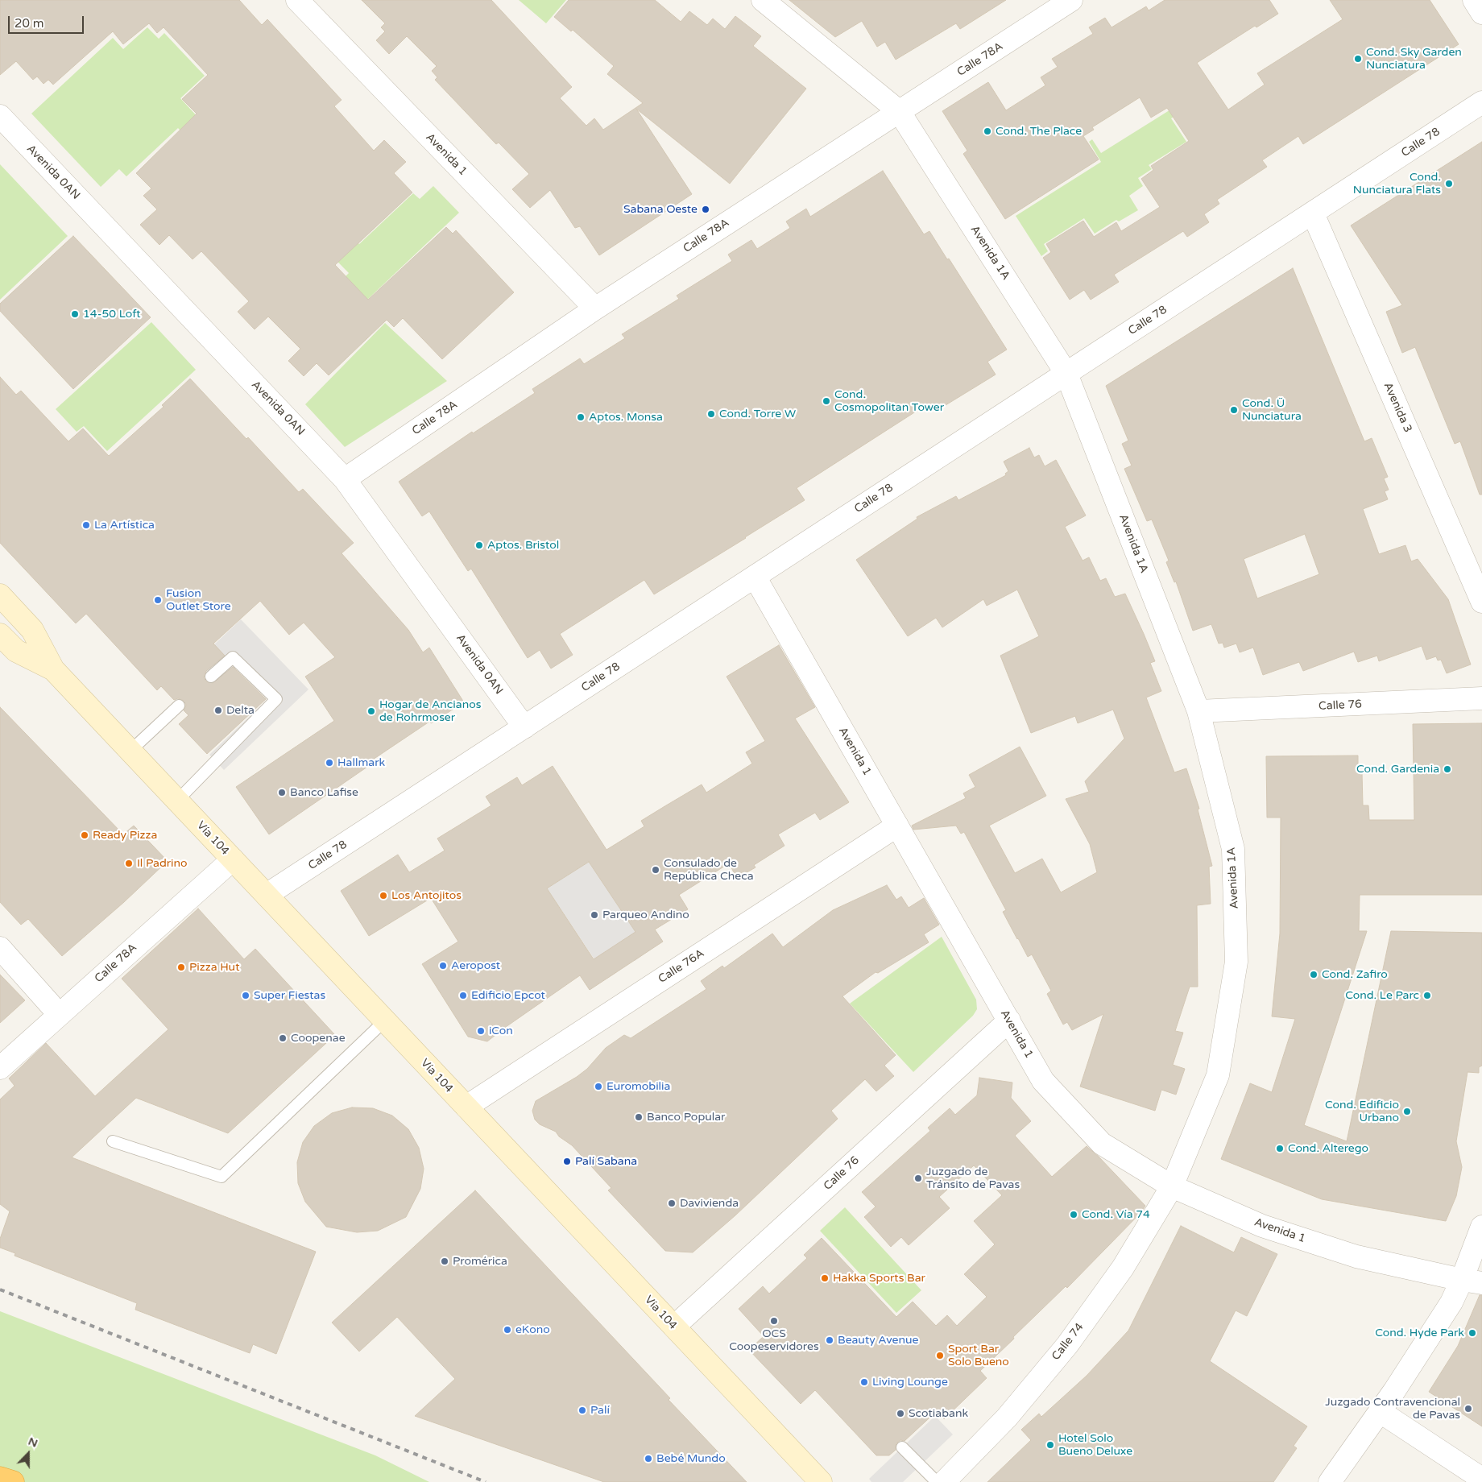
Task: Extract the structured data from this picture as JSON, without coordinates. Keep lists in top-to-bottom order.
{
  "streets": {
    "main road": ["Vía 104"],
    "street": [
      "Calle 78A",
      "Calle 78",
      "Avenida 1",
      "Avenida 0AN",
      "Avenida 1A",
      "Avenida 3",
      "Calle 76",
      "Calle 76A",
      "Calle 74"
    ]
  },
  "crossings": [
    ["Calle 78A", "Avenida 1"],
    ["Calle 78A", "Avenida 0AN"],
    ["Calle 78A", "Avenida 1A"],
    ["Calle 78A", "Vía 104"],
    ["Calle 78", "Avenida 1"],
    ["Calle 78", "Avenida 0AN"],
    ["Calle 78", "Avenida 1A"],
    ["Calle 78", "Avenida 3"],
    ["Calle 78", "Vía 104"],
    ["Avenida 1", "Avenida 1A"],
    ["Avenida 1", "Calle 76"],
    ["Avenida 1", "Calle 76A"],
    ["Avenida 1", "Calle 74"],
    ["Avenida 1A", "Calle 76"],
    ["Avenida 1A", "Calle 74"],
    ["Calle 76", "Vía 104"],
    ["Vía 104", "Calle 76A"]
  ],
  "places": [
    "Cond. Sky Garden Nunciatura",
    "Cond. The Place",
    "Cond. Nunciatura Flats",
    "Sabana Oeste",
    "14-50 Loft",
    "Cond. Cosmopolitan Tower",
    "Cond. Ü Nunciatura",
    "Cond. Torre W",
    "Aptos. Monsa",
    "La Artística",
    "Aptos. Bristol",
    "Fusion Outlet Store",
    "Delta",
    "Hogar de Ancianos de Rohrmoser",
    "Hallmark",
    "Cond. Gardenia",
    "Banco Lafise",
    "Ready Pizza",
    "Il Padrino",
    "Consulado de República Checa",
    "Los Antojitos",
    "Parqueo Andino",
    "Aeropost",
    "Pizza Hut",
    "Cond. Zafiro",
    "Super Fiestas",
    "Edificio Epcot",
    "Cond. Le Parc",
    "iCon",
    "Coopenae",
    "Euromobilia",
    "Cond. Edificio Urbano",
    "Banco Popular",
    "Cond. Alterego",
    "Palí Sabana",
    "Juzgado de Tránsito de Pavas",
    "Davivienda",
    "Cond. Vía 74",
    "Promérica",
    "Hakka Sports Bar",
    "OCS Coopeservidores",
    "eKono",
    "Cond. Hyde Park",
    "Beauty Avenue",
    "Sport Bar Solo Bueno",
    "Living Lounge",
    "Juzgado Contravencional de Pavas",
    "Palí",
    "Scotiabank",
    "Hotel Solo Bueno Deluxe",
    "Bebé Mundo"
  ],
  "scale_bar": "20 m",
  "north": "top"
}
